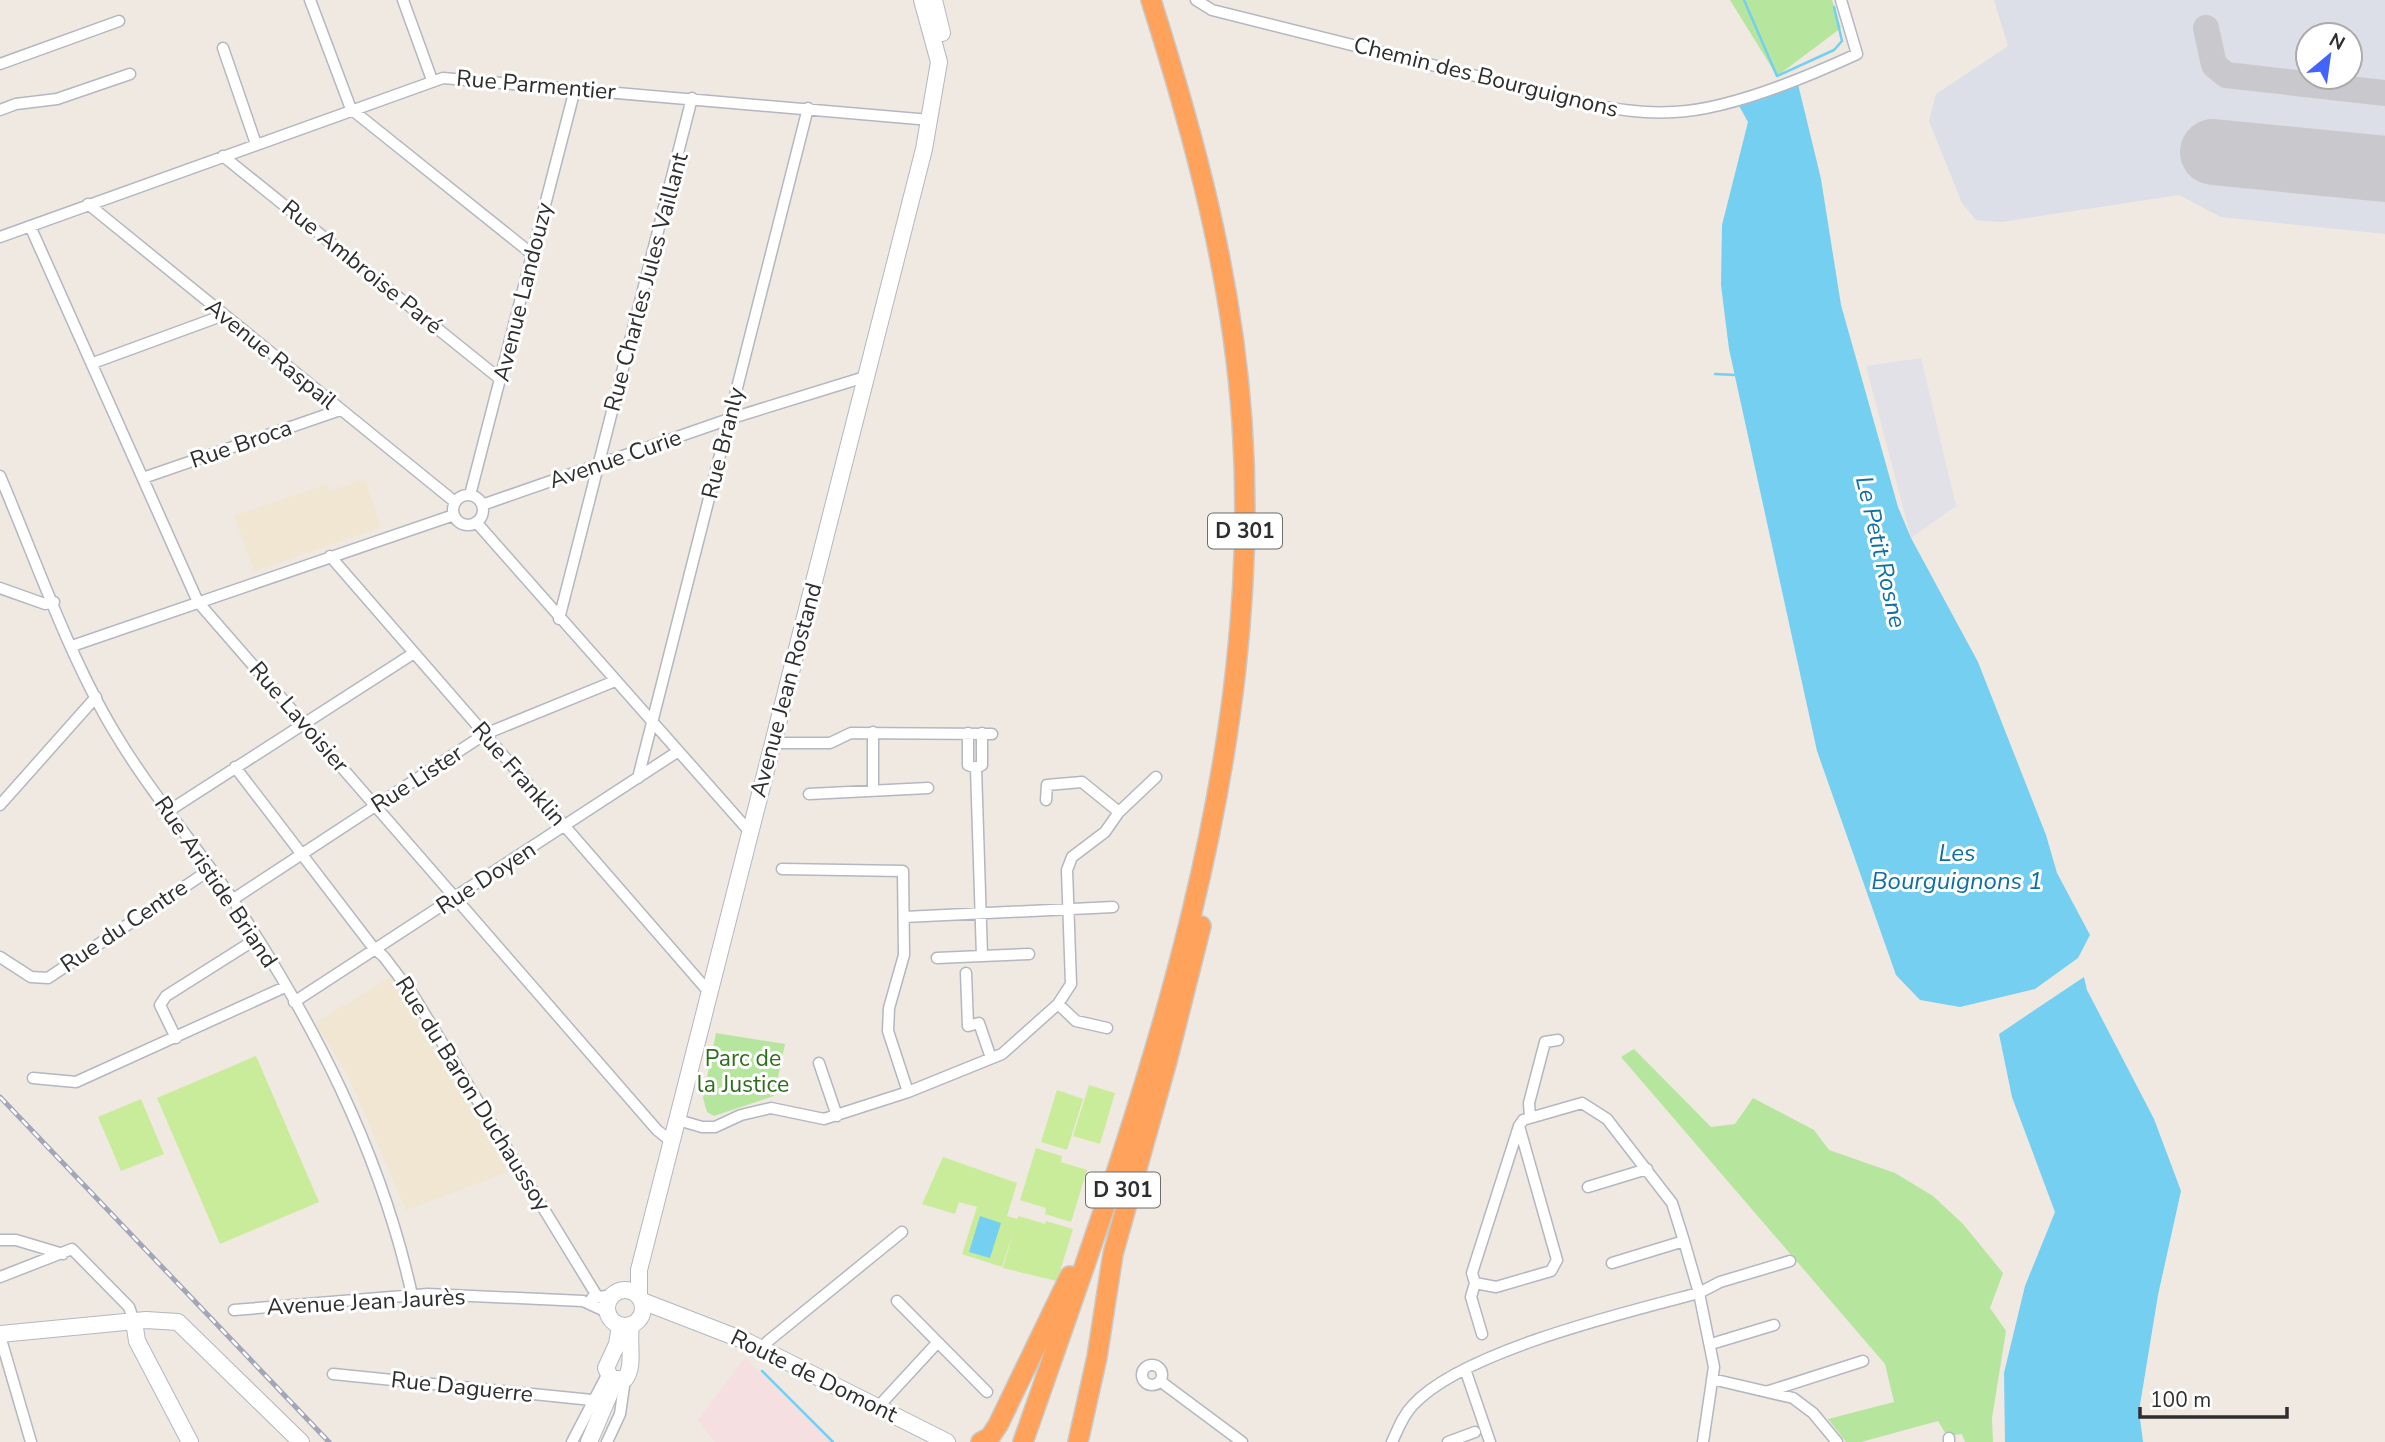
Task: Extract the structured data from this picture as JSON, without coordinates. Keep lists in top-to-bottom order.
{
  "streets": {
    "highway": ["D 301"],
    "street": [
      "Chemin des Bourguignons",
      "Rue Parmentier",
      "Rue Ambroise Paré",
      "Rue Charles Jules Vaillant",
      "Avenue Landouzy",
      "Avenue Raspail",
      "Rue Branly",
      "Rue Broca",
      "Avenue Curie",
      "Avenue Jean Rostand",
      "Rue Lavoisier",
      "Rue Franklin",
      "Rue Lister",
      "Rue Doyen",
      "Rue Aristide Briand",
      "Rue du Centre",
      "Rue du Baron Duchaussoy",
      "Avenue Jean Jaurès",
      "Route de Domont",
      "Rue Daguerre"
    ]
  },
  "crossings": [
    ["Rue Parmentier", "Rue Ambroise Paré"],
    ["Rue Parmentier", "Rue Charles Jules Vaillant"],
    ["Rue Parmentier", "Avenue Landouzy"],
    ["Rue Parmentier", "Avenue Raspail"],
    ["Rue Parmentier", "Rue Branly"],
    ["Rue Parmentier", "Avenue Jean Rostand"],
    ["Rue Parmentier", "Rue Lavoisier"],
    ["Rue Ambroise Paré", "Avenue Landouzy"],
    ["Rue Charles Jules Vaillant", "Avenue Curie"],
    ["Avenue Landouzy", "Avenue Raspail"],
    ["Avenue Landouzy", "Avenue Curie"],
    ["Avenue Raspail", "Rue Broca"],
    ["Avenue Raspail", "Avenue Curie"],
    ["Rue Branly", "Avenue Curie"],
    ["Rue Branly", "Rue Doyen"],
    ["Rue Broca", "Rue Lavoisier"],
    ["Avenue Curie", "Avenue Jean Rostand"],
    ["Avenue Jean Rostand", "Rue Lavoisier"],
    ["Avenue Jean Rostand", "Rue Franklin"],
    ["Avenue Jean Rostand", "Rue du Baron Duchaussoy"],
    ["Avenue Jean Rostand", "Avenue Jean Jaurès"],
    ["Avenue Jean Rostand", "Route de Domont"],
    ["Rue Lavoisier", "Rue Lister"],
    ["Rue Lavoisier", "Rue Doyen"],
    ["Rue Franklin", "Rue Lister"],
    ["Rue Franklin", "Rue Doyen"],
    ["Rue Lister", "Rue Aristide Briand"],
    ["Rue Lister", "Rue du Baron Duchaussoy"],
    ["Rue Doyen", "Rue Aristide Briand"],
    ["Rue Doyen", "Rue du Baron Duchaussoy"],
    ["Rue Aristide Briand", "Rue du Centre"],
    ["Rue Aristide Briand", "Avenue Jean Jaurès"],
    ["Rue du Baron Duchaussoy", "Avenue Jean Jaurès"],
    ["Rue du Baron Duchaussoy", "Route de Domont"],
    ["Avenue Jean Jaurès", "Route de Domont"]
  ],
  "water": ["Le Petit Rosne", "Les Bourguignons 1"],
  "parks": ["Parc de la Justice"],
  "scale_bar": "100 m",
  "north": "top right"
}
